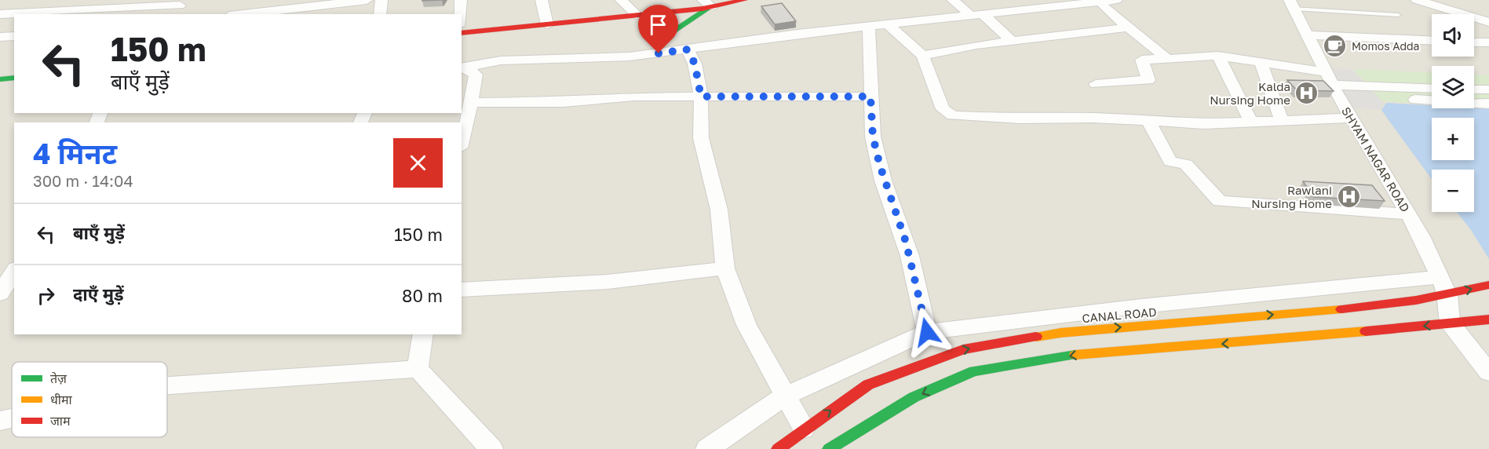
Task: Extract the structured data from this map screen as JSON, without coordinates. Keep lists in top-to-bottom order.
{
  "streets": {
    "main road": ["CANAL ROAD"],
    "street": ["SHYAM NAGAR ROAD"]
  },
  "crossings": [
    ["SHYAM NAGAR ROAD", "CANAL ROAD"]
  ],
  "places": {
    "cafe": ["Momos Adda"],
    "hospital": ["Kalda Nursing Home", "Rawlani Nursing Home"]
  },
  "legend": ["तेज़", "धीमा", "जाम"],
  "page": {
    "map_buttons": ["+", "−"],
    "turn": ["150 m", "बाएँ मुड़ें"],
    "heading": ["4 मिनट", "300 m · 14:04"],
    "list": [
      {
        "name": "बाएँ मुड़ें",
        "value": "150 m"
      },
      {
        "name": "दाएँ मुड़ें",
        "value": "80 m"
      }
    ]
  }
}
